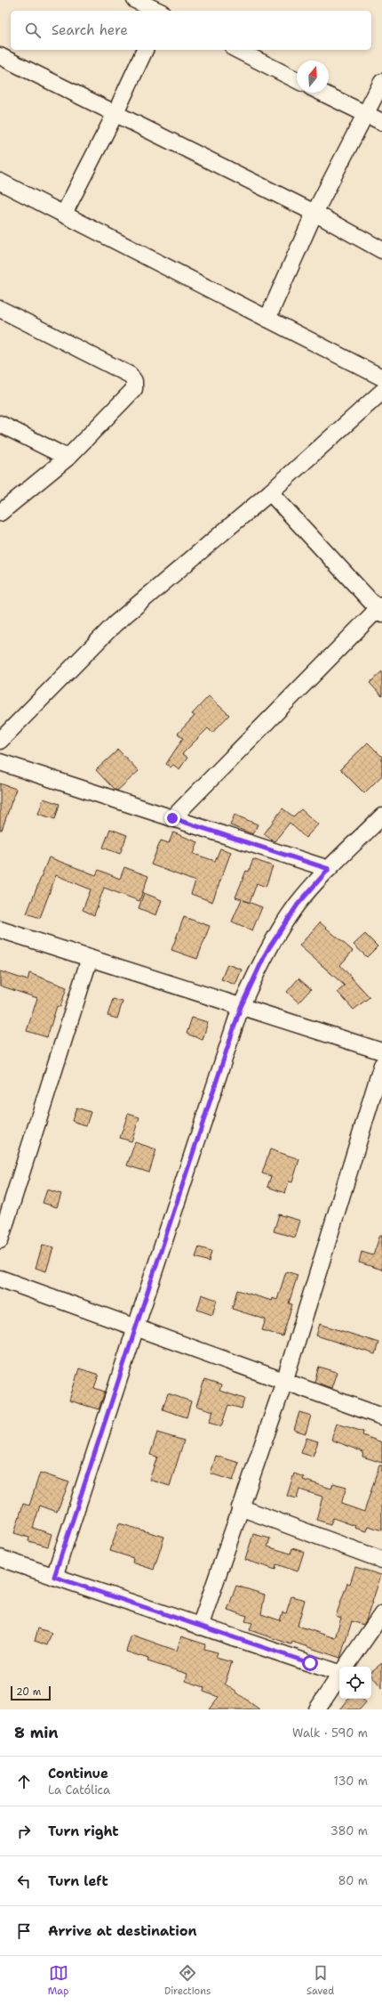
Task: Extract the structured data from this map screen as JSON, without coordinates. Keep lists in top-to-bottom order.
{
  "scale_bar": "20 m",
  "north": "top",
  "page": {
    "search": "Search here",
    "scale": "20 m",
    "heading": ["8 min", "Walk · 590 m"],
    "list": [
      ["Continue", "La Católica", "130 m"],
      ["Turn right", "380 m"],
      ["Turn left", "80 m"],
      "Arrive at destination"
    ],
    "nav": ["Map", "Directions", "Saved"]
  }
}
